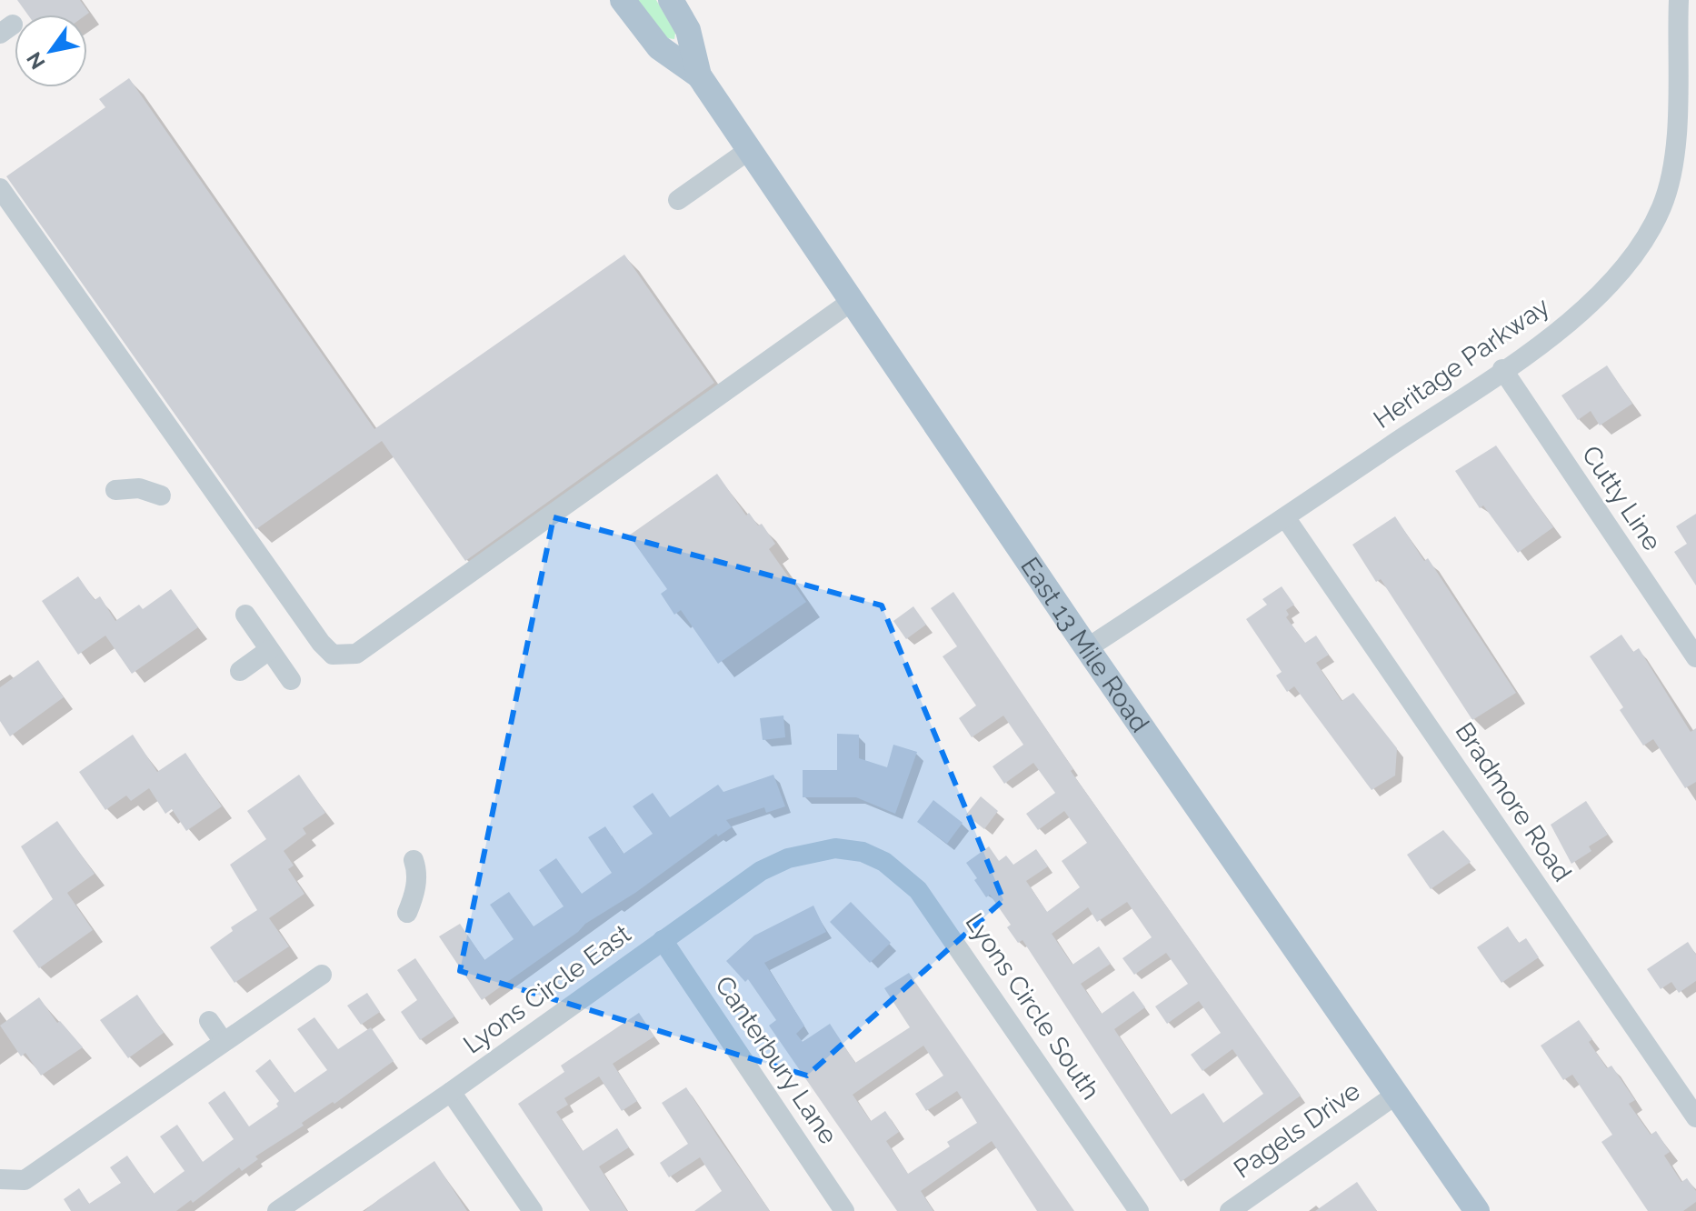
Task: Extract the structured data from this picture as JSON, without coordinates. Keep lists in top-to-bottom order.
{
  "streets": {
    "main road": ["East 13 Mile Road"],
    "street": [
      "Heritage Parkway",
      "Cutty Line",
      "Bradmore Road",
      "Lyons Circle East",
      "Lyons Circle South",
      "Canterbury Lane",
      "Pagels Drive"
    ]
  },
  "crossings": [
    ["Heritage Parkway", "Cutty Line"],
    ["Heritage Parkway", "East 13 Mile Road"],
    ["Heritage Parkway", "Bradmore Road"],
    ["East 13 Mile Road", "Pagels Drive"],
    ["Lyons Circle East", "Lyons Circle South"],
    ["Lyons Circle East", "Canterbury Lane"]
  ],
  "north": "bottom left"
}
